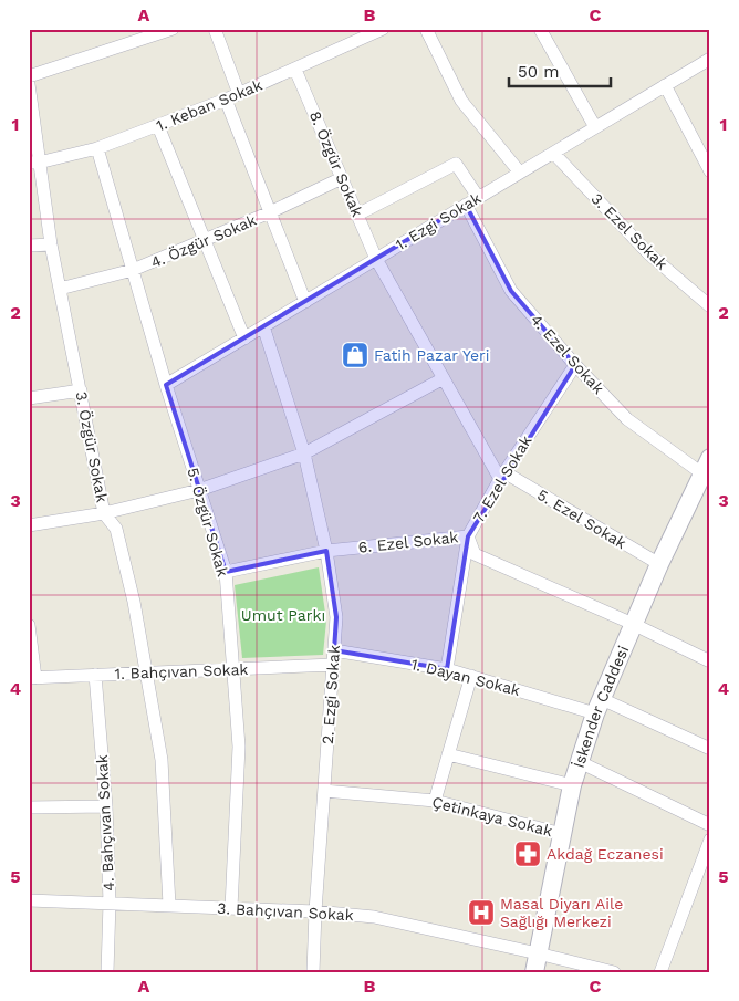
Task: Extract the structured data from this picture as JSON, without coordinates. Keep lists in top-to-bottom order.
{
  "streets": {
    "street": [
      "1. Keban Sokak",
      "8. Özgür Sokak",
      "1. Ezgi Sokak",
      "3. Ezel Sokak",
      "4. Özgür Sokak",
      "4. Ezel Sokak",
      "3. Özgür Sokak",
      "7. Ezel Sokak",
      "5. Ezel Sokak",
      "5. Özgür Sokak",
      "6. Ezel Sokak",
      "1. Bahçıvan Sokak",
      "1. Dayan Sokak",
      "2. Ezgi Sokak",
      "İskender Caddesi",
      "Çetinkaya Sokak",
      "4. Bahçıvan Sokak",
      "3. Bahçıvan Sokak"
    ]
  },
  "crossings": [
    ["1. Keban Sokak", "8. Özgür Sokak"],
    ["1. Keban Sokak", "3. Özgür Sokak"],
    ["1. Keban Sokak", "5. Özgür Sokak"],
    ["8. Özgür Sokak", "1. Ezgi Sokak"],
    ["8. Özgür Sokak", "4. Özgür Sokak"],
    ["8. Özgür Sokak", "7. Ezel Sokak"],
    ["8. Özgür Sokak", "5. Ezel Sokak"],
    ["1. Ezgi Sokak", "3. Ezel Sokak"],
    ["1. Ezgi Sokak", "4. Ezel Sokak"],
    ["1. Ezgi Sokak", "5. Özgür Sokak"],
    ["1. Ezgi Sokak", "2. Ezgi Sokak"],
    ["4. Özgür Sokak", "3. Özgür Sokak"],
    ["4. Özgür Sokak", "5. Özgür Sokak"],
    ["4. Ezel Sokak", "7. Ezel Sokak"],
    ["4. Ezel Sokak", "İskender Caddesi"],
    ["3. Özgür Sokak", "1. Bahçıvan Sokak"],
    ["3. Özgür Sokak", "3. Bahçıvan Sokak"],
    ["7. Ezel Sokak", "5. Ezel Sokak"],
    ["7. Ezel Sokak", "6. Ezel Sokak"],
    ["7. Ezel Sokak", "1. Dayan Sokak"],
    ["5. Ezel Sokak", "İskender Caddesi"],
    ["5. Özgür Sokak", "6. Ezel Sokak"],
    ["5. Özgür Sokak", "1. Bahçıvan Sokak"],
    ["5. Özgür Sokak", "3. Bahçıvan Sokak"],
    ["6. Ezel Sokak", "2. Ezgi Sokak"],
    ["6. Ezel Sokak", "İskender Caddesi"],
    ["1. Bahçıvan Sokak", "2. Ezgi Sokak"],
    ["1. Bahçıvan Sokak", "4. Bahçıvan Sokak"],
    ["1. Dayan Sokak", "2. Ezgi Sokak"],
    ["1. Dayan Sokak", "İskender Caddesi"],
    ["2. Ezgi Sokak", "Çetinkaya Sokak"],
    ["2. Ezgi Sokak", "3. Bahçıvan Sokak"],
    ["İskender Caddesi", "Çetinkaya Sokak"],
    ["İskender Caddesi", "3. Bahçıvan Sokak"],
    ["4. Bahçıvan Sokak", "3. Bahçıvan Sokak"]
  ],
  "parks": ["Umut Parkı"],
  "places": {
    "shop": ["Fatih Pazar Yeri"],
    "pharmacy": ["Akdağ Eczanesi"],
    "hospital": ["Masal Diyarı Aile Sağlığı Merkezi"]
  },
  "scale_bar": "50 m",
  "grid": {
    "columns": ["A", "B", "C"],
    "rows": [
      "1",
      "2",
      "3",
      "4",
      "5"
    ]
  }
}
